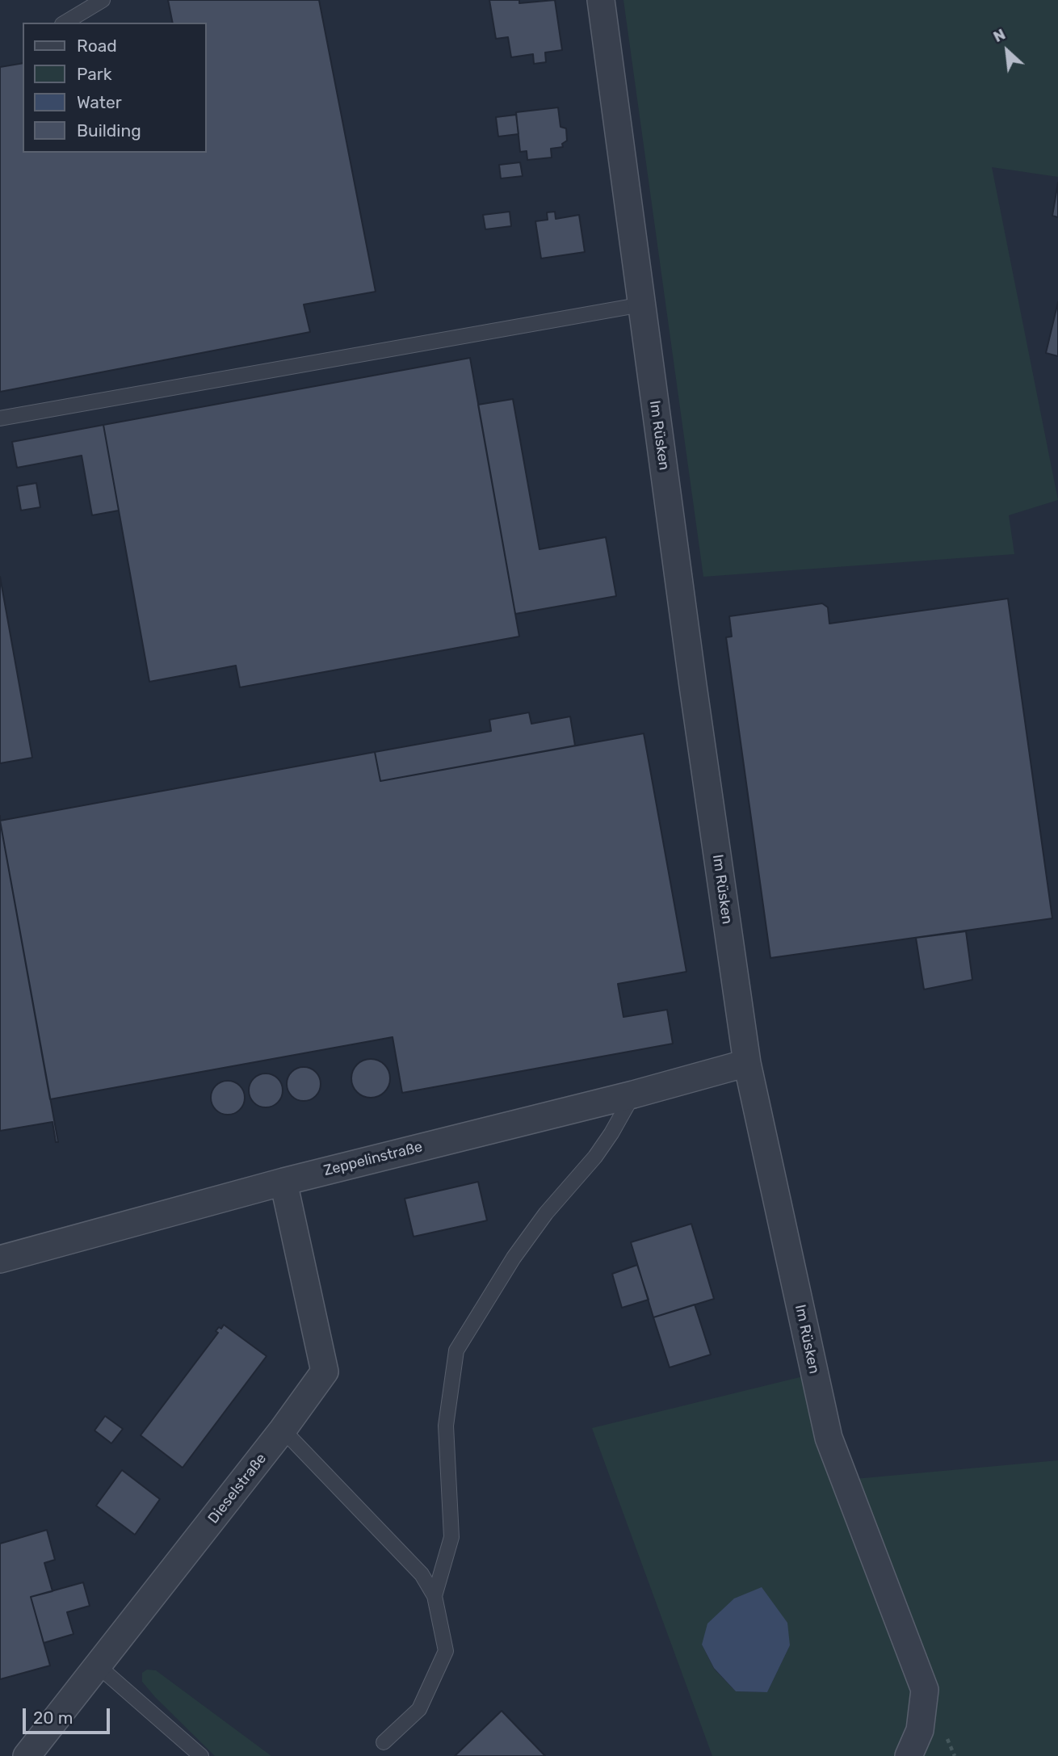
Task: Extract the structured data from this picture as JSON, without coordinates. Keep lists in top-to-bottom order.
{
  "streets": {
    "street": ["Im Rüsken", "Zeppelinstraße", "Dieselstraße"]
  },
  "crossings": [
    ["Im Rüsken", "Zeppelinstraße"],
    ["Zeppelinstraße", "Dieselstraße"]
  ],
  "legend": [
    "Road",
    "Park",
    "Water",
    "Building"
  ],
  "scale_bar": "20 m",
  "north": "top left"
}
